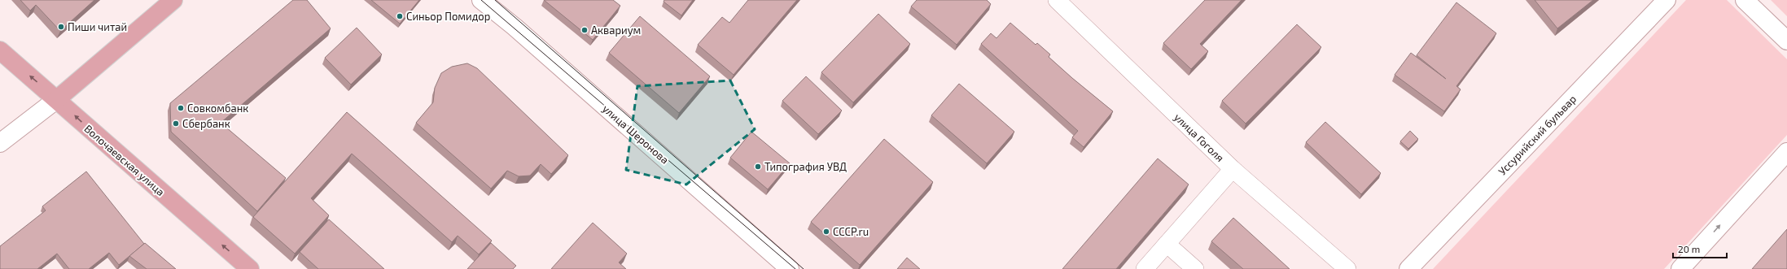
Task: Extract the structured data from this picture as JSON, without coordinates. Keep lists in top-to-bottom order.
{
  "streets": {
    "main road": ["Волочаевская улица"],
    "street": ["улица Шеронова", "Уссурийский бульвар", "улица Гоголя"]
  },
  "one_way": ["Волочаевская улица"],
  "places": [
    "Синьор Помидор",
    "Пиши читай",
    "Аквариум",
    "Совкомбанк",
    "Сбербанк",
    "Типография УВД",
    "СССР.ru"
  ],
  "scale_bar": "20 m"
}
